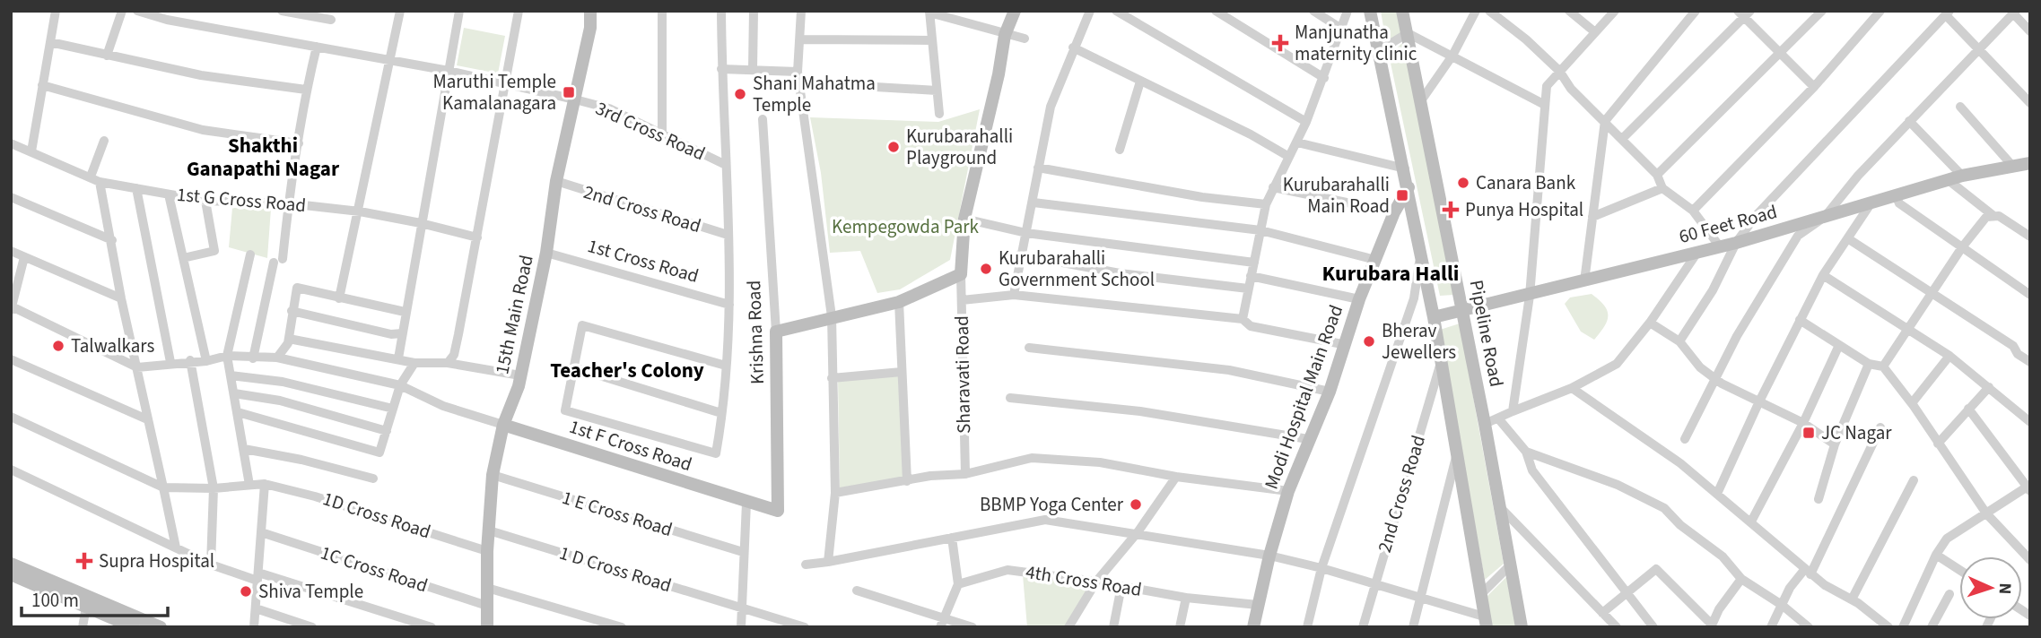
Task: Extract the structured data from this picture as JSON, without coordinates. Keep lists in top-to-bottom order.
{
  "streets": {
    "street": [
      "3rd Cross Road",
      "1st G Cross Road",
      "2nd Cross Road",
      "60 Feet Road",
      "1st Cross Road",
      "15th Main Road",
      "Krishna Road",
      "Pipeline Road",
      "Sharavati Road",
      "Modi Hospital Main Road",
      "1st F Cross Road",
      "1 E Cross Road",
      "1D Cross Road",
      "1C Cross Road",
      "1 D Cross Road",
      "4th Cross Road"
    ]
  },
  "crossings": [
    ["3rd Cross Road", "15th Main Road"],
    ["2nd Cross Road", "15th Main Road"],
    ["60 Feet Road", "Pipeline Road"],
    ["1st Cross Road", "15th Main Road"],
    ["15th Main Road", "1st F Cross Road"],
    ["15th Main Road", "1 E Cross Road"],
    ["15th Main Road", "1D Cross Road"],
    ["15th Main Road", "1C Cross Road"],
    ["15th Main Road", "1 D Cross Road"],
    ["Krishna Road", "1st F Cross Road"],
    ["Modi Hospital Main Road", "4th Cross Road"]
  ],
  "districts": ["Shakthi Ganapathi Nagar", "Kurubara Halli", "Teacher's Colony"],
  "parks": ["Kempegowda Park"],
  "places": {
    "health": ["Manjunatha maternity clinic", "Punya Hospital", "Supra Hospital"],
    "transit": ["Maruthi Temple Kamalanagara", "Kurubarahalli Main Road", "JC Nagar"],
    "other": [
      "Shani Mahatma Temple",
      "Kurubarahalli Playground",
      "Canara Bank",
      "Kurubarahalli Government School",
      "Bherav Jewellers",
      "Talwalkars",
      "BBMP Yoga Center",
      "Shiva Temple"
    ]
  },
  "scale_bar": "100 m",
  "north": "right"
}
